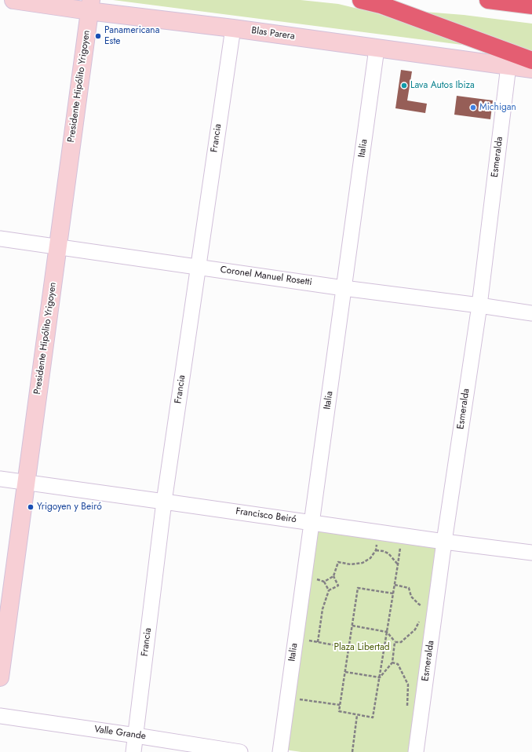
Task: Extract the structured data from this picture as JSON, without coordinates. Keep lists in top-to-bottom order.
{
  "streets": {
    "street": [
      "Blas Parera",
      "Presidente Hipólito Yrigoyen",
      "Francia",
      "Italia",
      "Esmeralda",
      "Coronel Manuel Rosetti",
      "Francisco Beiró",
      "Valle Grande"
    ]
  },
  "crossings": [
    ["Blas Parera", "Presidente Hipólito Yrigoyen"],
    ["Blas Parera", "Francia"],
    ["Blas Parera", "Italia"],
    ["Blas Parera", "Esmeralda"],
    ["Presidente Hipólito Yrigoyen", "Coronel Manuel Rosetti"],
    ["Presidente Hipólito Yrigoyen", "Francisco Beiró"],
    ["Francia", "Coronel Manuel Rosetti"],
    ["Francia", "Francisco Beiró"],
    ["Francia", "Valle Grande"],
    ["Italia", "Coronel Manuel Rosetti"],
    ["Italia", "Francisco Beiró"],
    ["Esmeralda", "Coronel Manuel Rosetti"],
    ["Esmeralda", "Francisco Beiró"]
  ],
  "parks": ["Plaza Libertad"],
  "places": [
    "Panamericana Este",
    "Lava Autos Ibiza",
    "Michigan",
    "Yrigoyen y Beiró"
  ]
}
